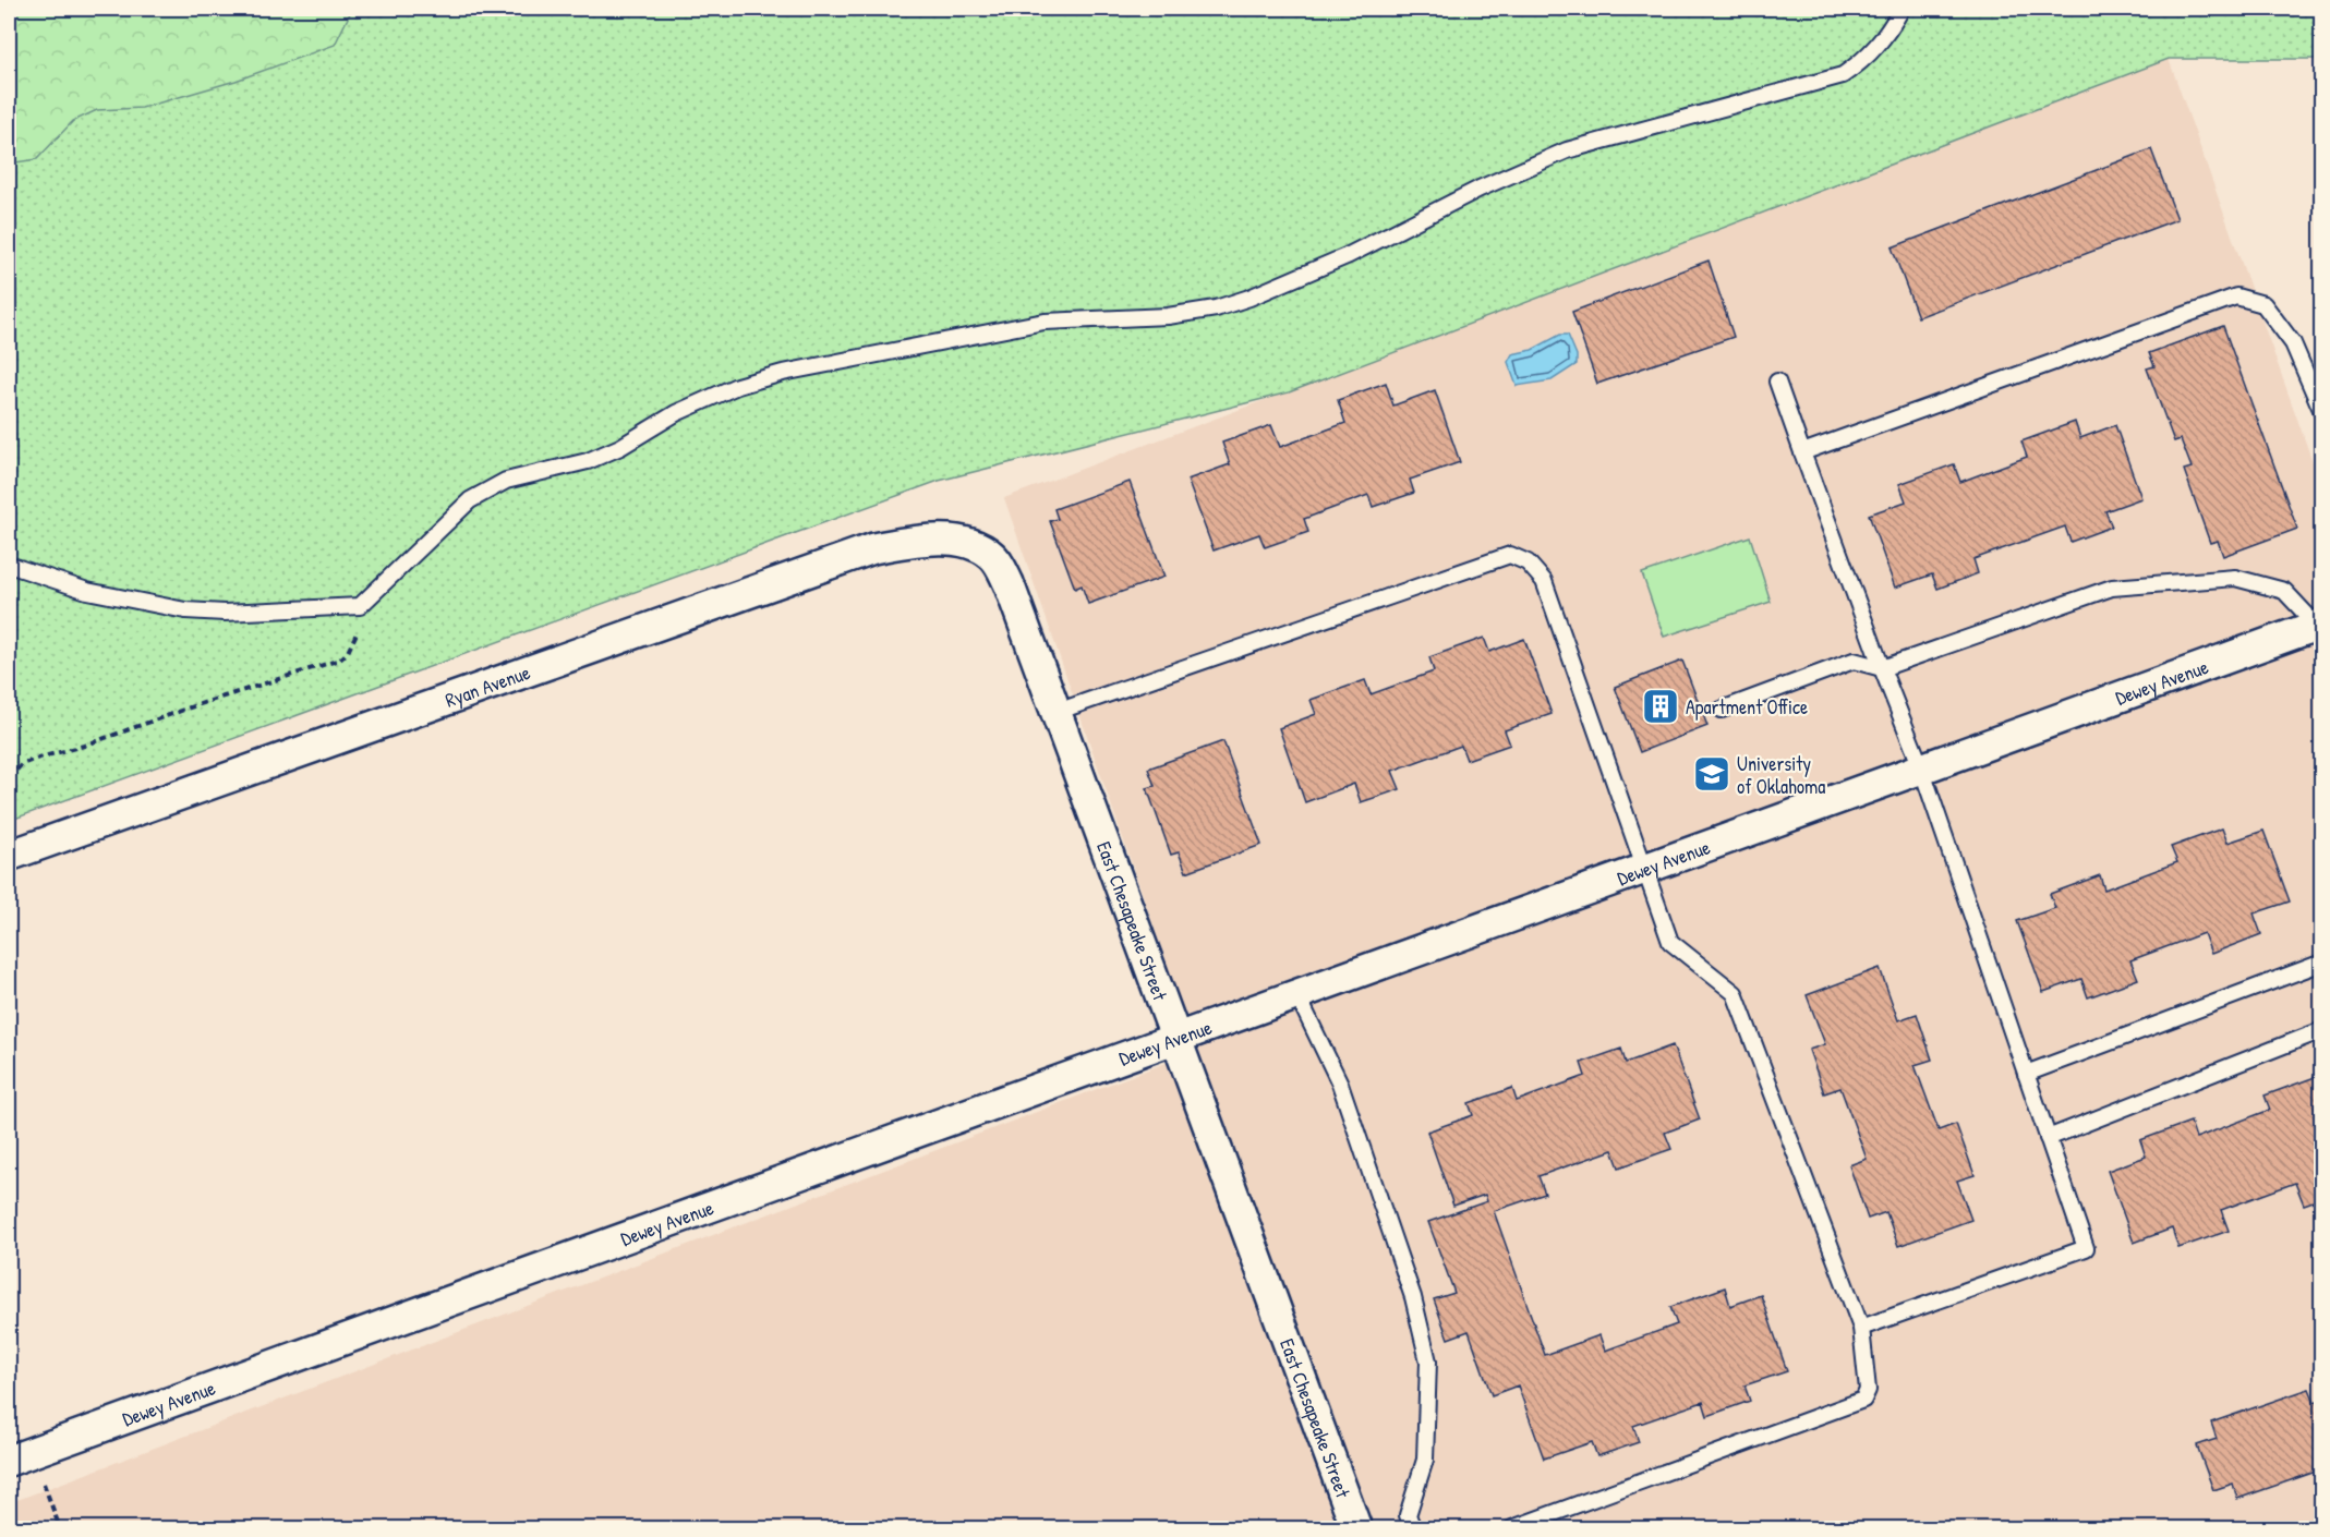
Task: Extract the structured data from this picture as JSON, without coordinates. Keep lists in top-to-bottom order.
{
  "streets": {
    "street": ["Dewey Avenue", "Ryan Avenue", "East Chesapeake Street"]
  },
  "crossings": [
    ["Dewey Avenue", "East Chesapeake Street"],
    ["Ryan Avenue", "East Chesapeake Street"]
  ],
  "places": {
    "building": ["Apartment Office"],
    "school or university": ["University of Oklahoma"]
  }
}
